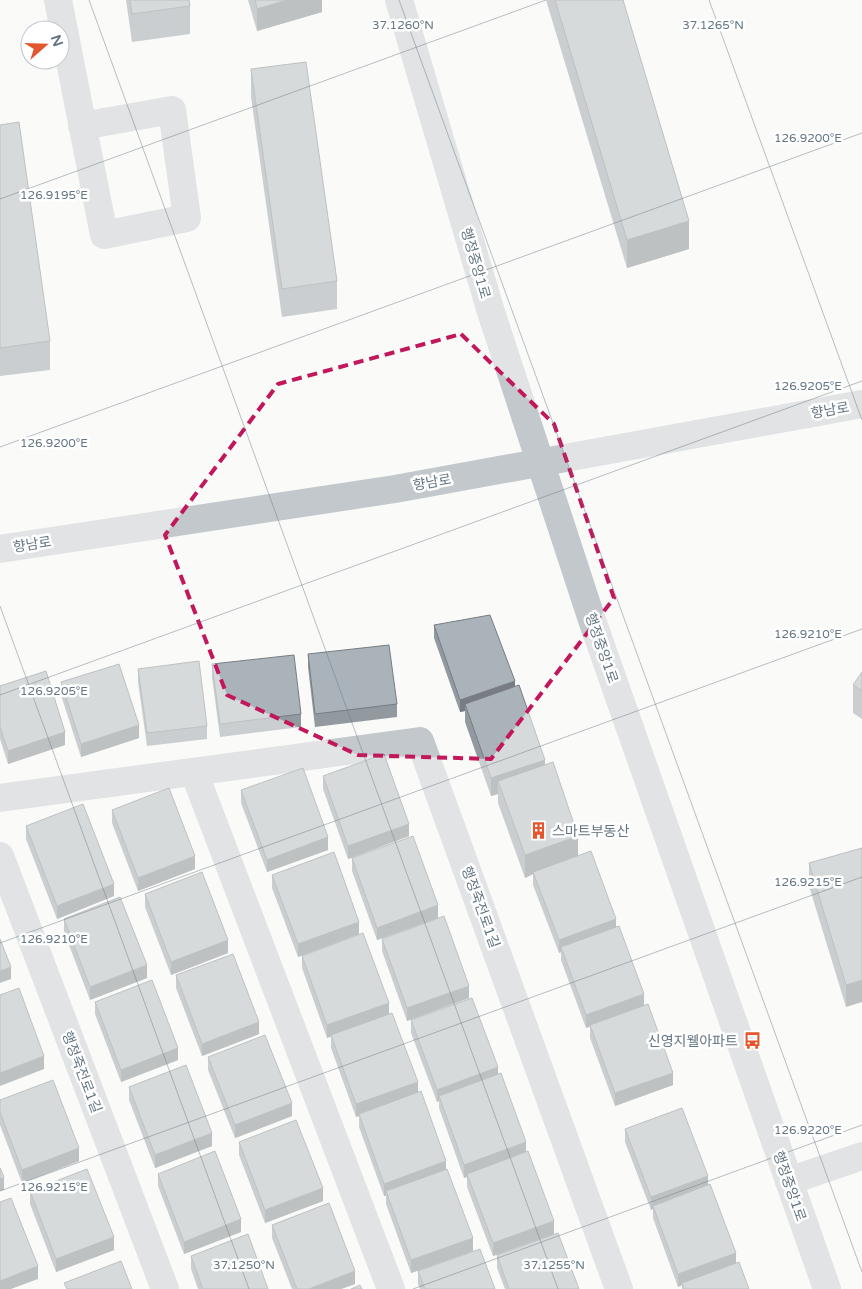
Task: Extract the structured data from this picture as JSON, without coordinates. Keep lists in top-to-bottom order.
{
  "streets": {
    "street": ["행정중앙1로", "향남로", "행정죽전로1길"]
  },
  "crossings": [
    ["행정중앙1로", "향남로"]
  ],
  "places": {
    "building": ["스마트부동산"],
    "bus stop": ["신영지웰아파트"]
  },
  "north": "right",
  "coordinates": [
    "37.1260°N",
    "37.1265°N",
    "126.9200°E",
    "126.9195°E",
    "126.9205°E",
    "126.9210°E",
    "126.9215°E",
    "126.9220°E",
    "37.1250°N",
    "37.1255°N"
  ]
}
